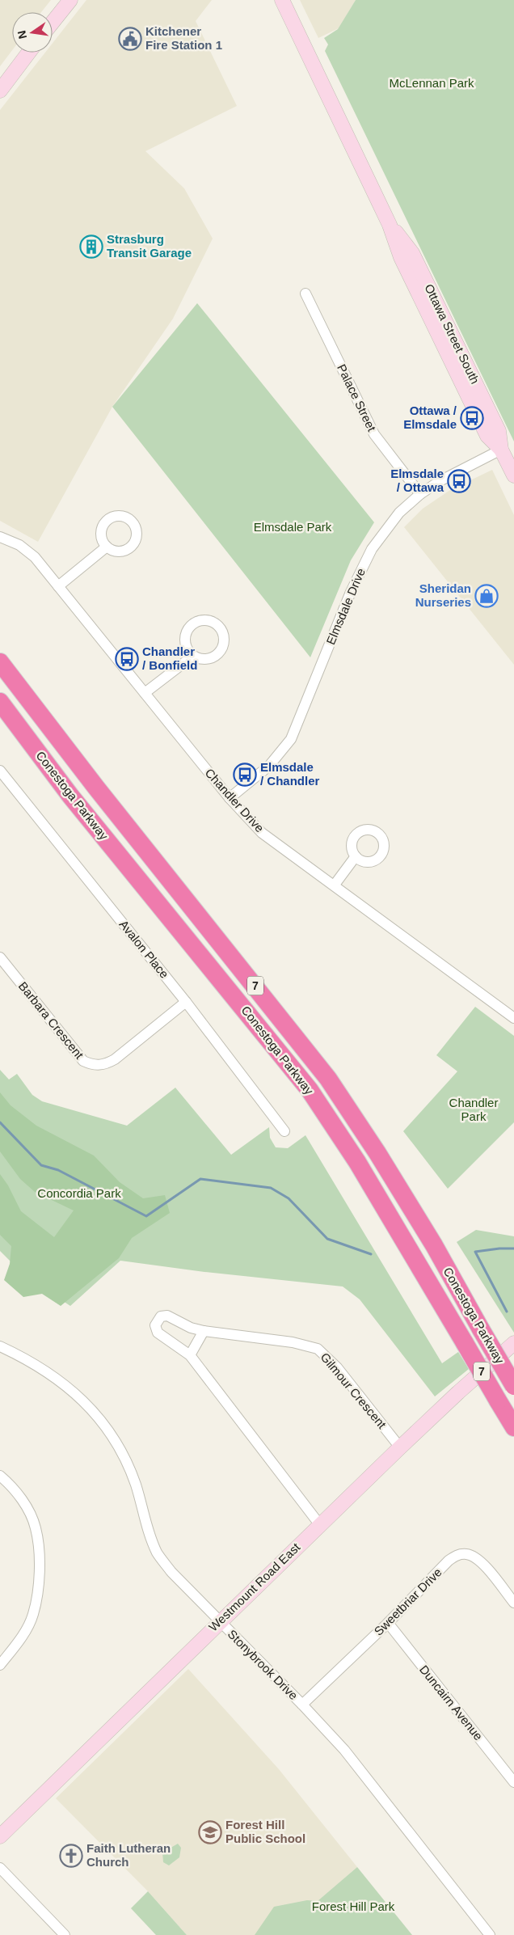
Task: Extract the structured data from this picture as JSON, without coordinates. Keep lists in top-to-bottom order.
{
  "streets": {
    "highway": ["Conestoga Parkway", "7"],
    "main road": ["Ottawa Street South", "Westmount Road East"],
    "street": [
      "Palace Street",
      "Elmsdale Drive",
      "Chandler Drive",
      "Avalon Place",
      "Barbara Crescent",
      "Gilmour Crescent",
      "Sweetbriar Drive",
      "Stonybrook Drive",
      "Duncairn Avenue"
    ]
  },
  "crossings": [
    ["Ottawa Street South", "Elmsdale Drive"],
    ["Palace Street", "Elmsdale Drive"],
    ["Elmsdale Drive", "Chandler Drive"],
    ["Avalon Place", "Barbara Crescent"],
    ["Gilmour Crescent", "Westmount Road East"],
    ["Westmount Road East", "Stonybrook Drive"],
    ["Sweetbriar Drive", "Stonybrook Drive"],
    ["Sweetbriar Drive", "Duncairn Avenue"]
  ],
  "parks": [
    "McLennan Park",
    "Elmsdale Park",
    "Chandler Park",
    "Concordia Park",
    "Forest Hill Park"
  ],
  "places": {
    "public building": ["Kitchener Fire Station 1"],
    "building": ["Strasburg Transit Garage"],
    "bus stop": [
      "Ottawa / Elmsdale",
      "Elmsdale / Ottawa",
      "Chandler / Bonfield",
      "Elmsdale / Chandler"
    ],
    "shop": ["Sheridan Nurseries"],
    "school or university": ["Forest Hill Public School"],
    "church": ["Faith Lutheran Church"]
  },
  "north": "left"
}
